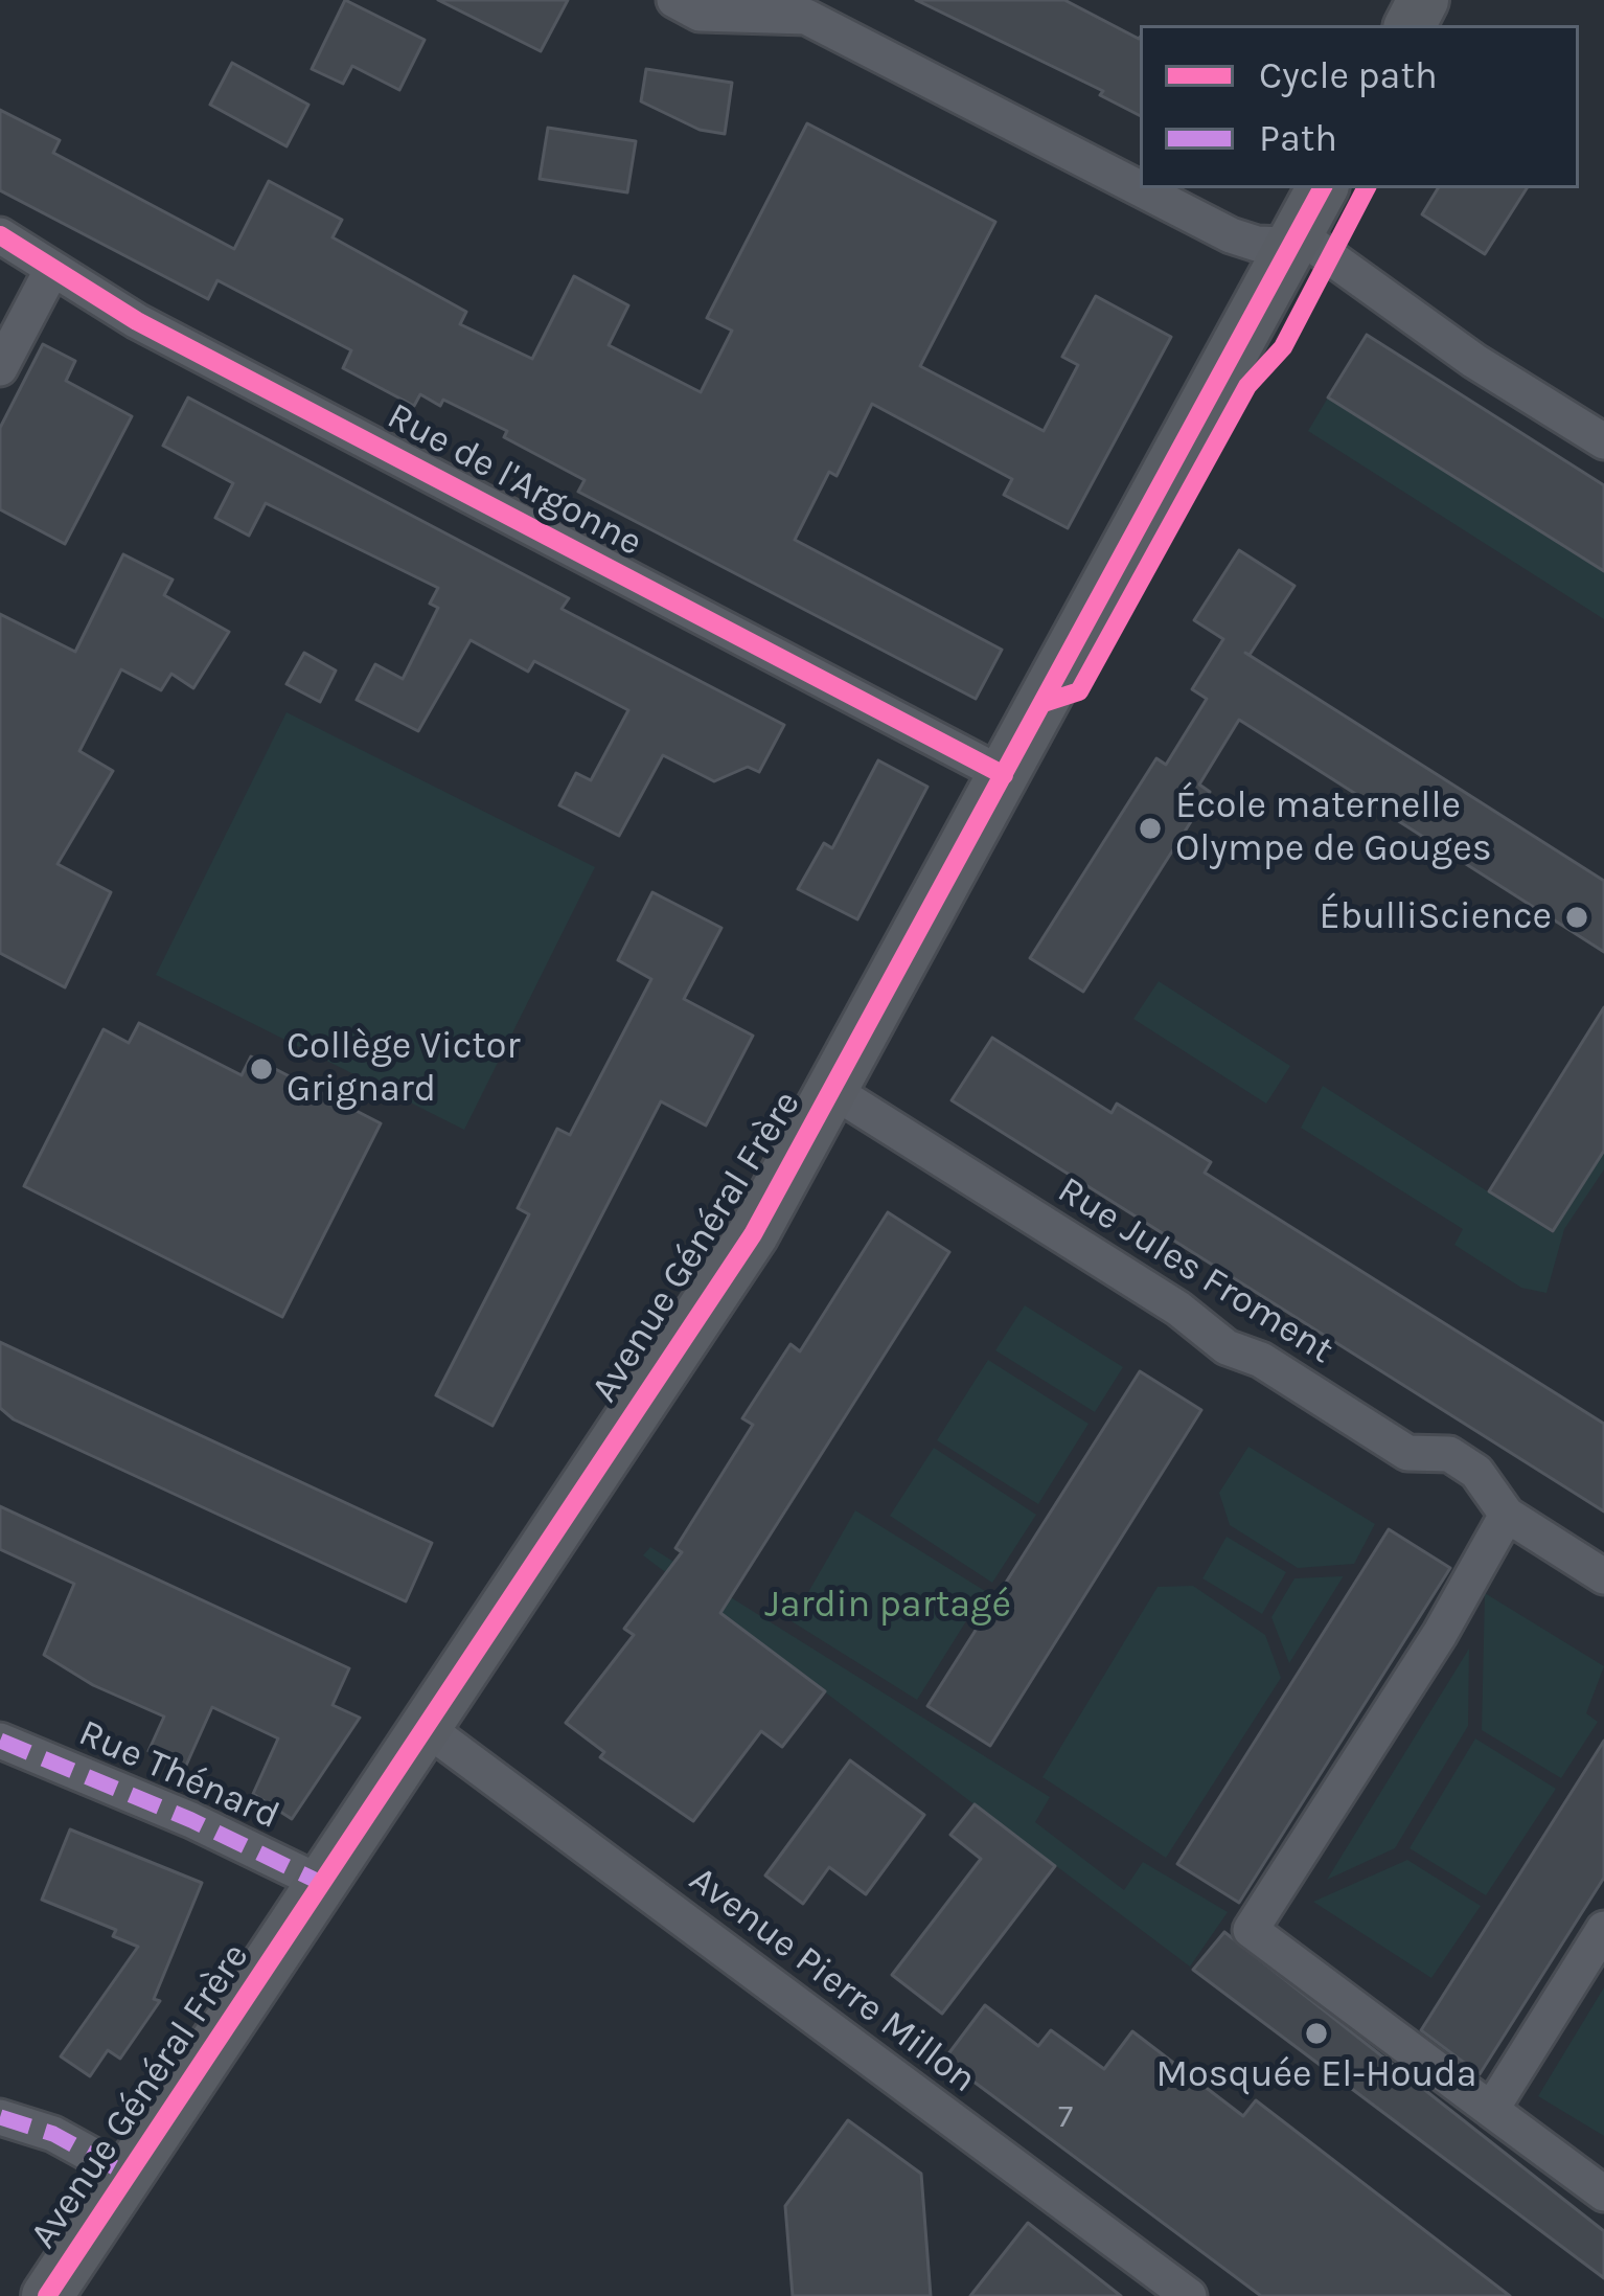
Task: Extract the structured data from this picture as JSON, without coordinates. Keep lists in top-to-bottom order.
{
  "streets": {
    "street": [
      "Rue de l'Argonne",
      "Avenue Général Frère",
      "Rue Jules Froment",
      "Rue Thénard",
      "Avenue Pierre Millon"
    ]
  },
  "crossings": [
    ["Rue de l'Argonne", "Avenue Général Frère"],
    ["Avenue Général Frère", "Rue Jules Froment"],
    ["Avenue Général Frère", "Rue Thénard"],
    ["Avenue Général Frère", "Avenue Pierre Millon"]
  ],
  "parks": ["Jardin partagé"],
  "places": [
    "École maternelle Olympe de Gouges",
    "ÉbulliScience",
    "Collège Victor Grignard",
    "Mosquée El-Houda"
  ],
  "house_numbers": ["7"],
  "legend": ["Cycle path", "Path"]
}
